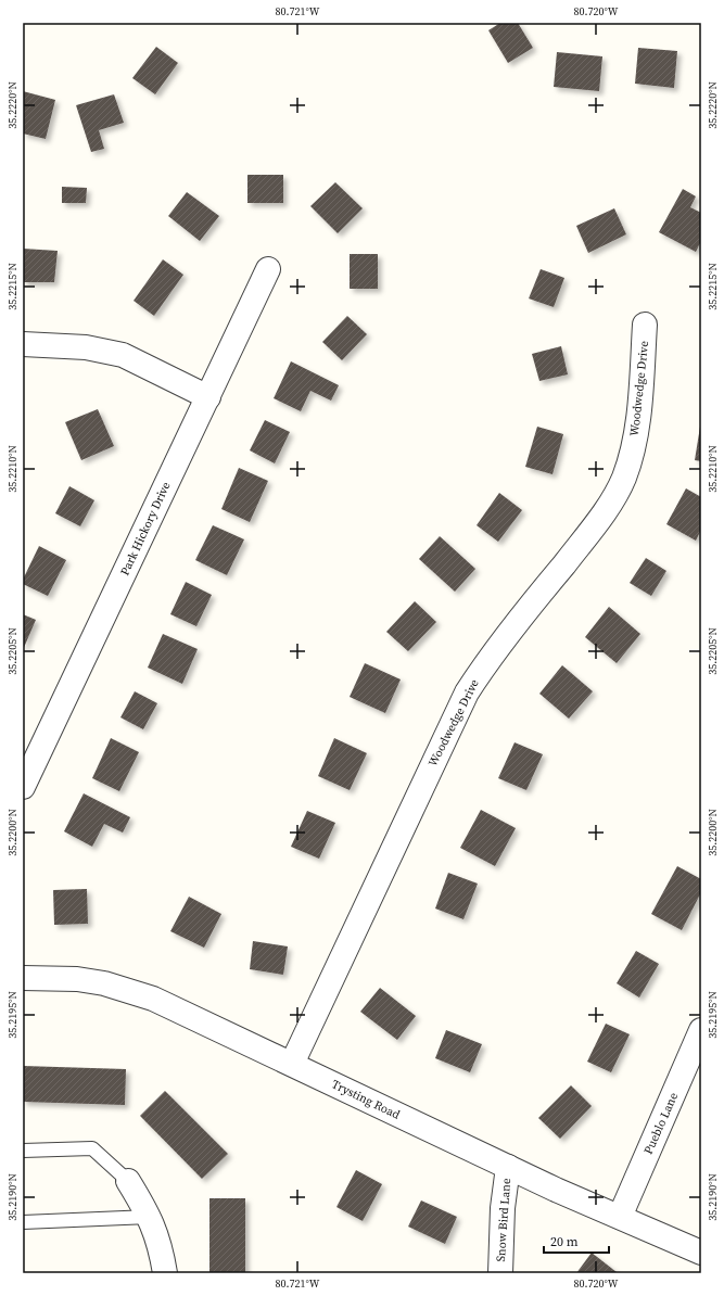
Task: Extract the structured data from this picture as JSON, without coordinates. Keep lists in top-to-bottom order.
{
  "streets": {
    "street": [
      "Woodwedge Drive",
      "Park Hickory Drive",
      "Trysting Road",
      "Pueblo Lane",
      "Snow Bird Lane"
    ]
  },
  "crossings": [
    ["Woodwedge Drive", "Trysting Road"],
    ["Trysting Road", "Pueblo Lane"],
    ["Trysting Road", "Snow Bird Lane"]
  ],
  "scale_bar": "20 m",
  "coordinates": [
    "80.721°W",
    "80.720°W",
    "35.2220°N",
    "35.2215°N",
    "35.2210°N",
    "35.2205°N",
    "35.2200°N",
    "35.2195°N",
    "35.2190°N"
  ]
}
